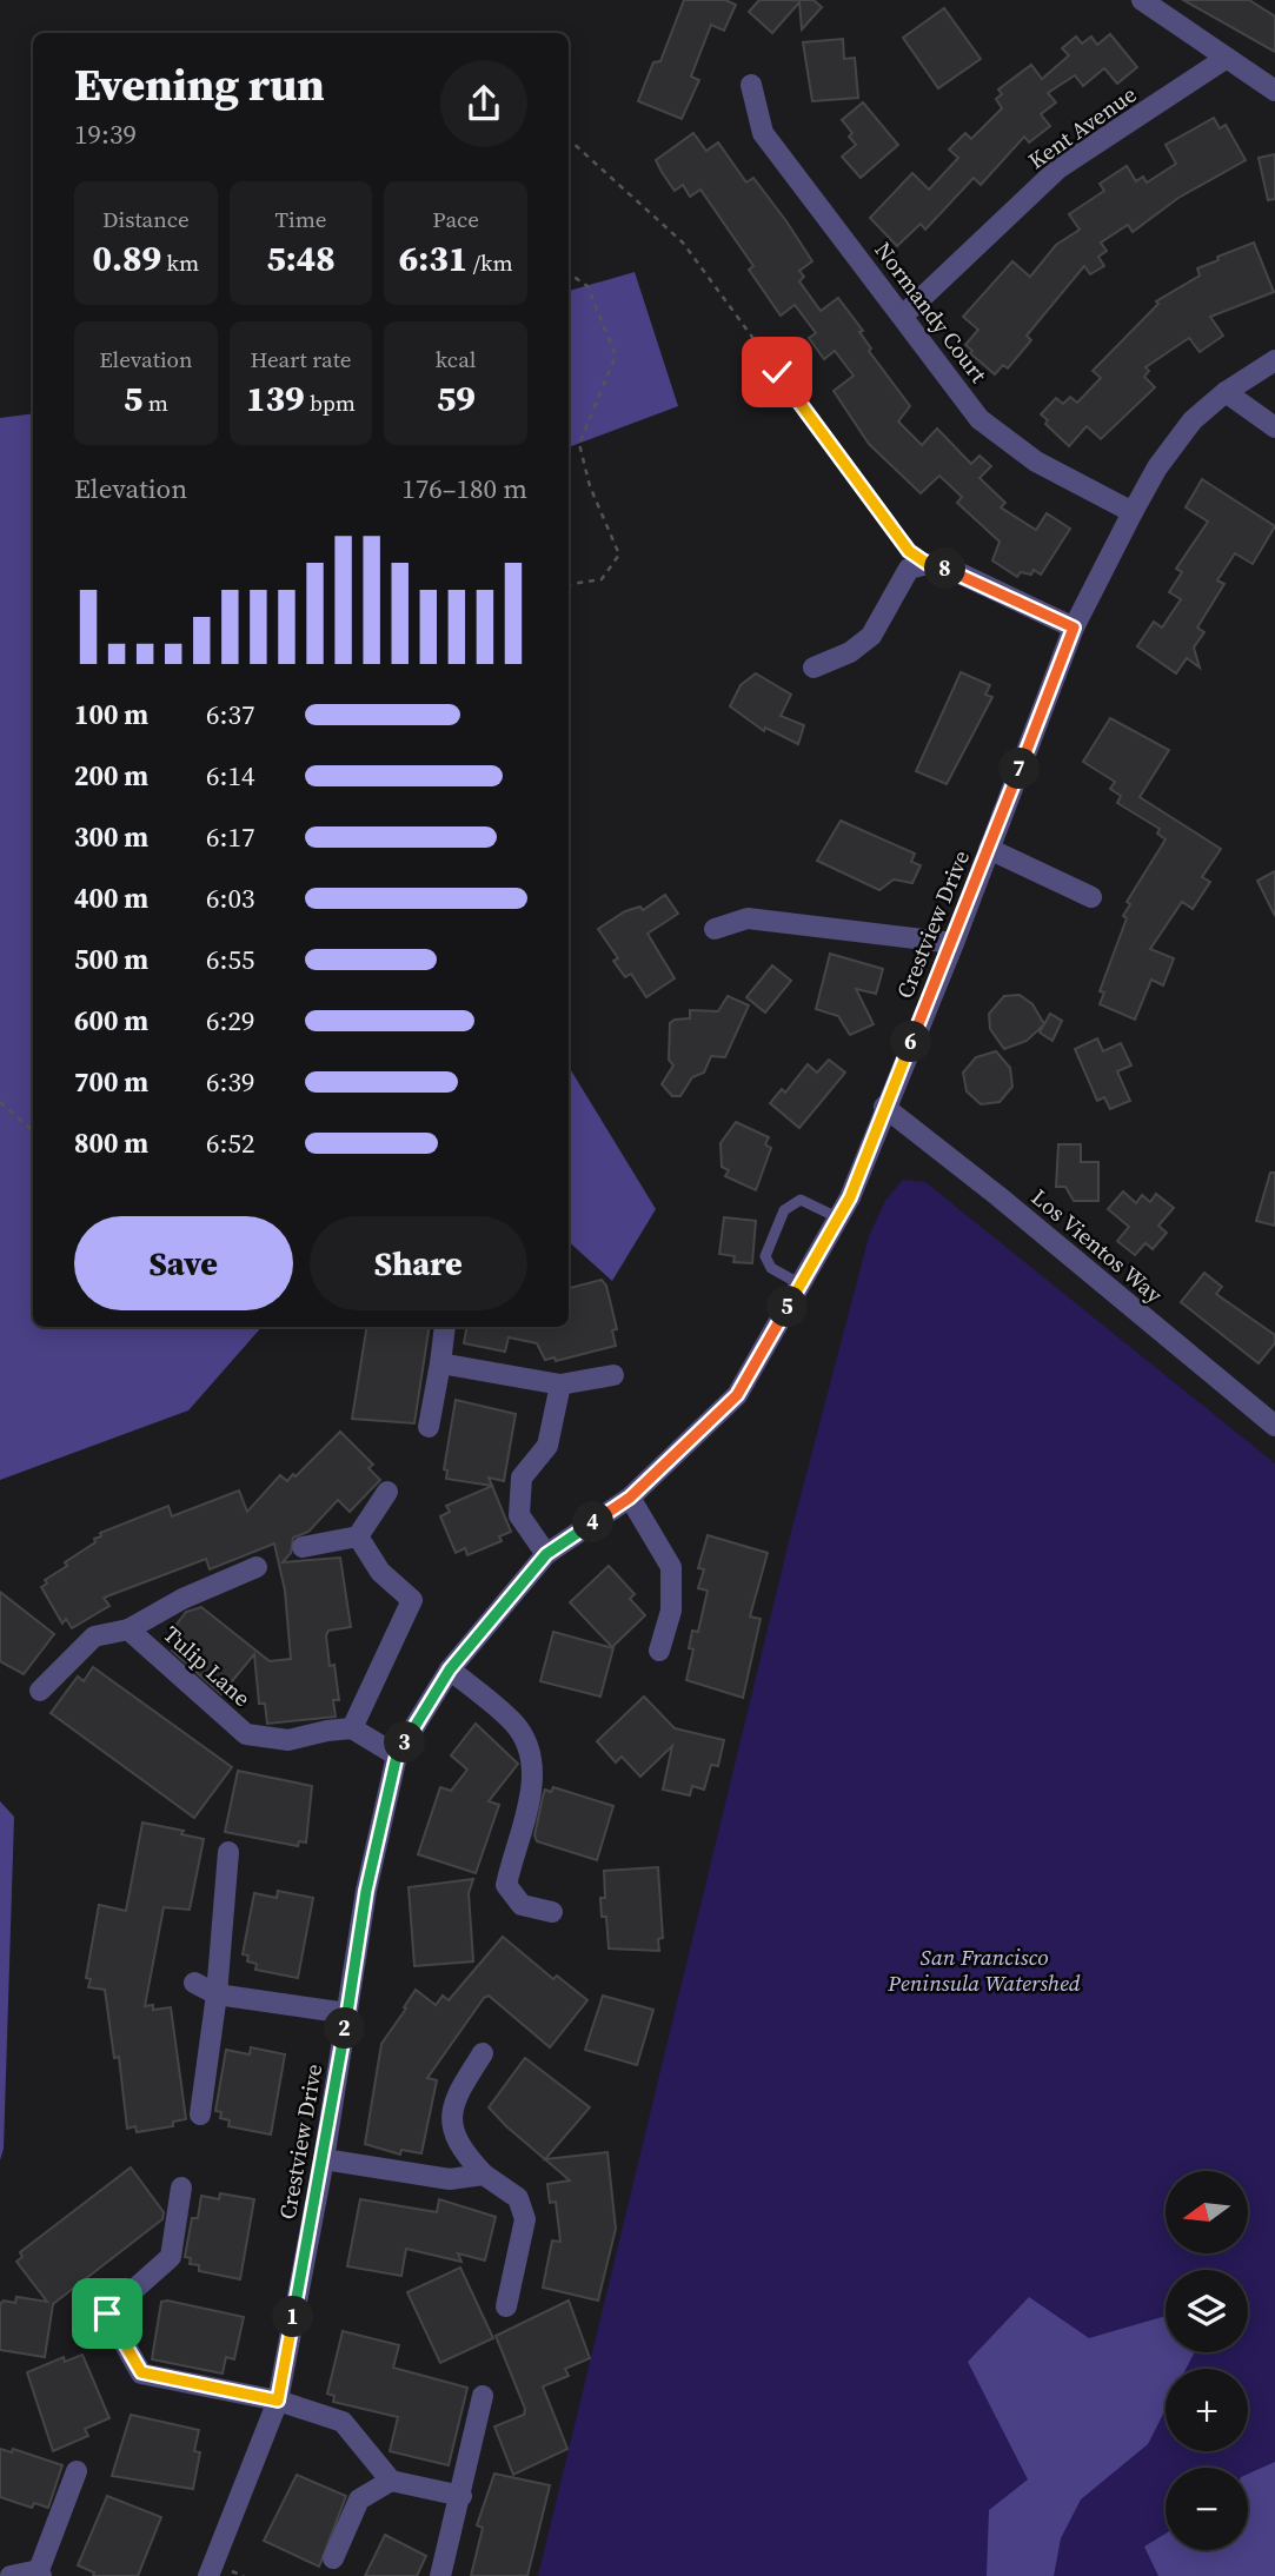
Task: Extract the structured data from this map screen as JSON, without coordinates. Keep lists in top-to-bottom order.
{
  "streets": {
    "street": [
      "Kent Avenue",
      "Normandy Court",
      "Crestview Drive",
      "Los Vientos Way",
      "Tulip Lane"
    ]
  },
  "crossings": [
    ["Kent Avenue", "Normandy Court"],
    ["Normandy Court", "Crestview Drive"],
    ["Crestview Drive", "Los Vientos Way"]
  ],
  "parks": ["San Francisco Peninsula Watershed"],
  "north": "left",
  "page": {
    "heading": ["Evening run", "19:39"],
    "stats": [
      ["Distance", "0.89 km"],
      ["Time", "5:48"],
      ["Pace", "6:31 /km"],
      ["Elevation", "5 m"],
      ["Heart rate", "139 bpm"],
      ["kcal", "59"]
    ],
    "chart": ["Elevation", "176–180 m"],
    "pins": [
      "8",
      "7",
      "6",
      "5",
      "4",
      "3",
      "2",
      "1"
    ],
    "list": [
      {
        "name": "100 m",
        "note": "6:37"
      },
      {
        "name": "200 m",
        "note": "6:14"
      },
      {
        "name": "300 m",
        "note": "6:17"
      },
      {
        "name": "400 m",
        "note": "6:03"
      },
      {
        "name": "500 m",
        "note": "6:55"
      },
      {
        "name": "600 m",
        "note": "6:29"
      },
      {
        "name": "700 m",
        "note": "6:39"
      },
      {
        "name": "800 m",
        "note": "6:52"
      }
    ],
    "buttons": ["Save", "Share"],
    "map_buttons": ["+", "−"]
  }
}
